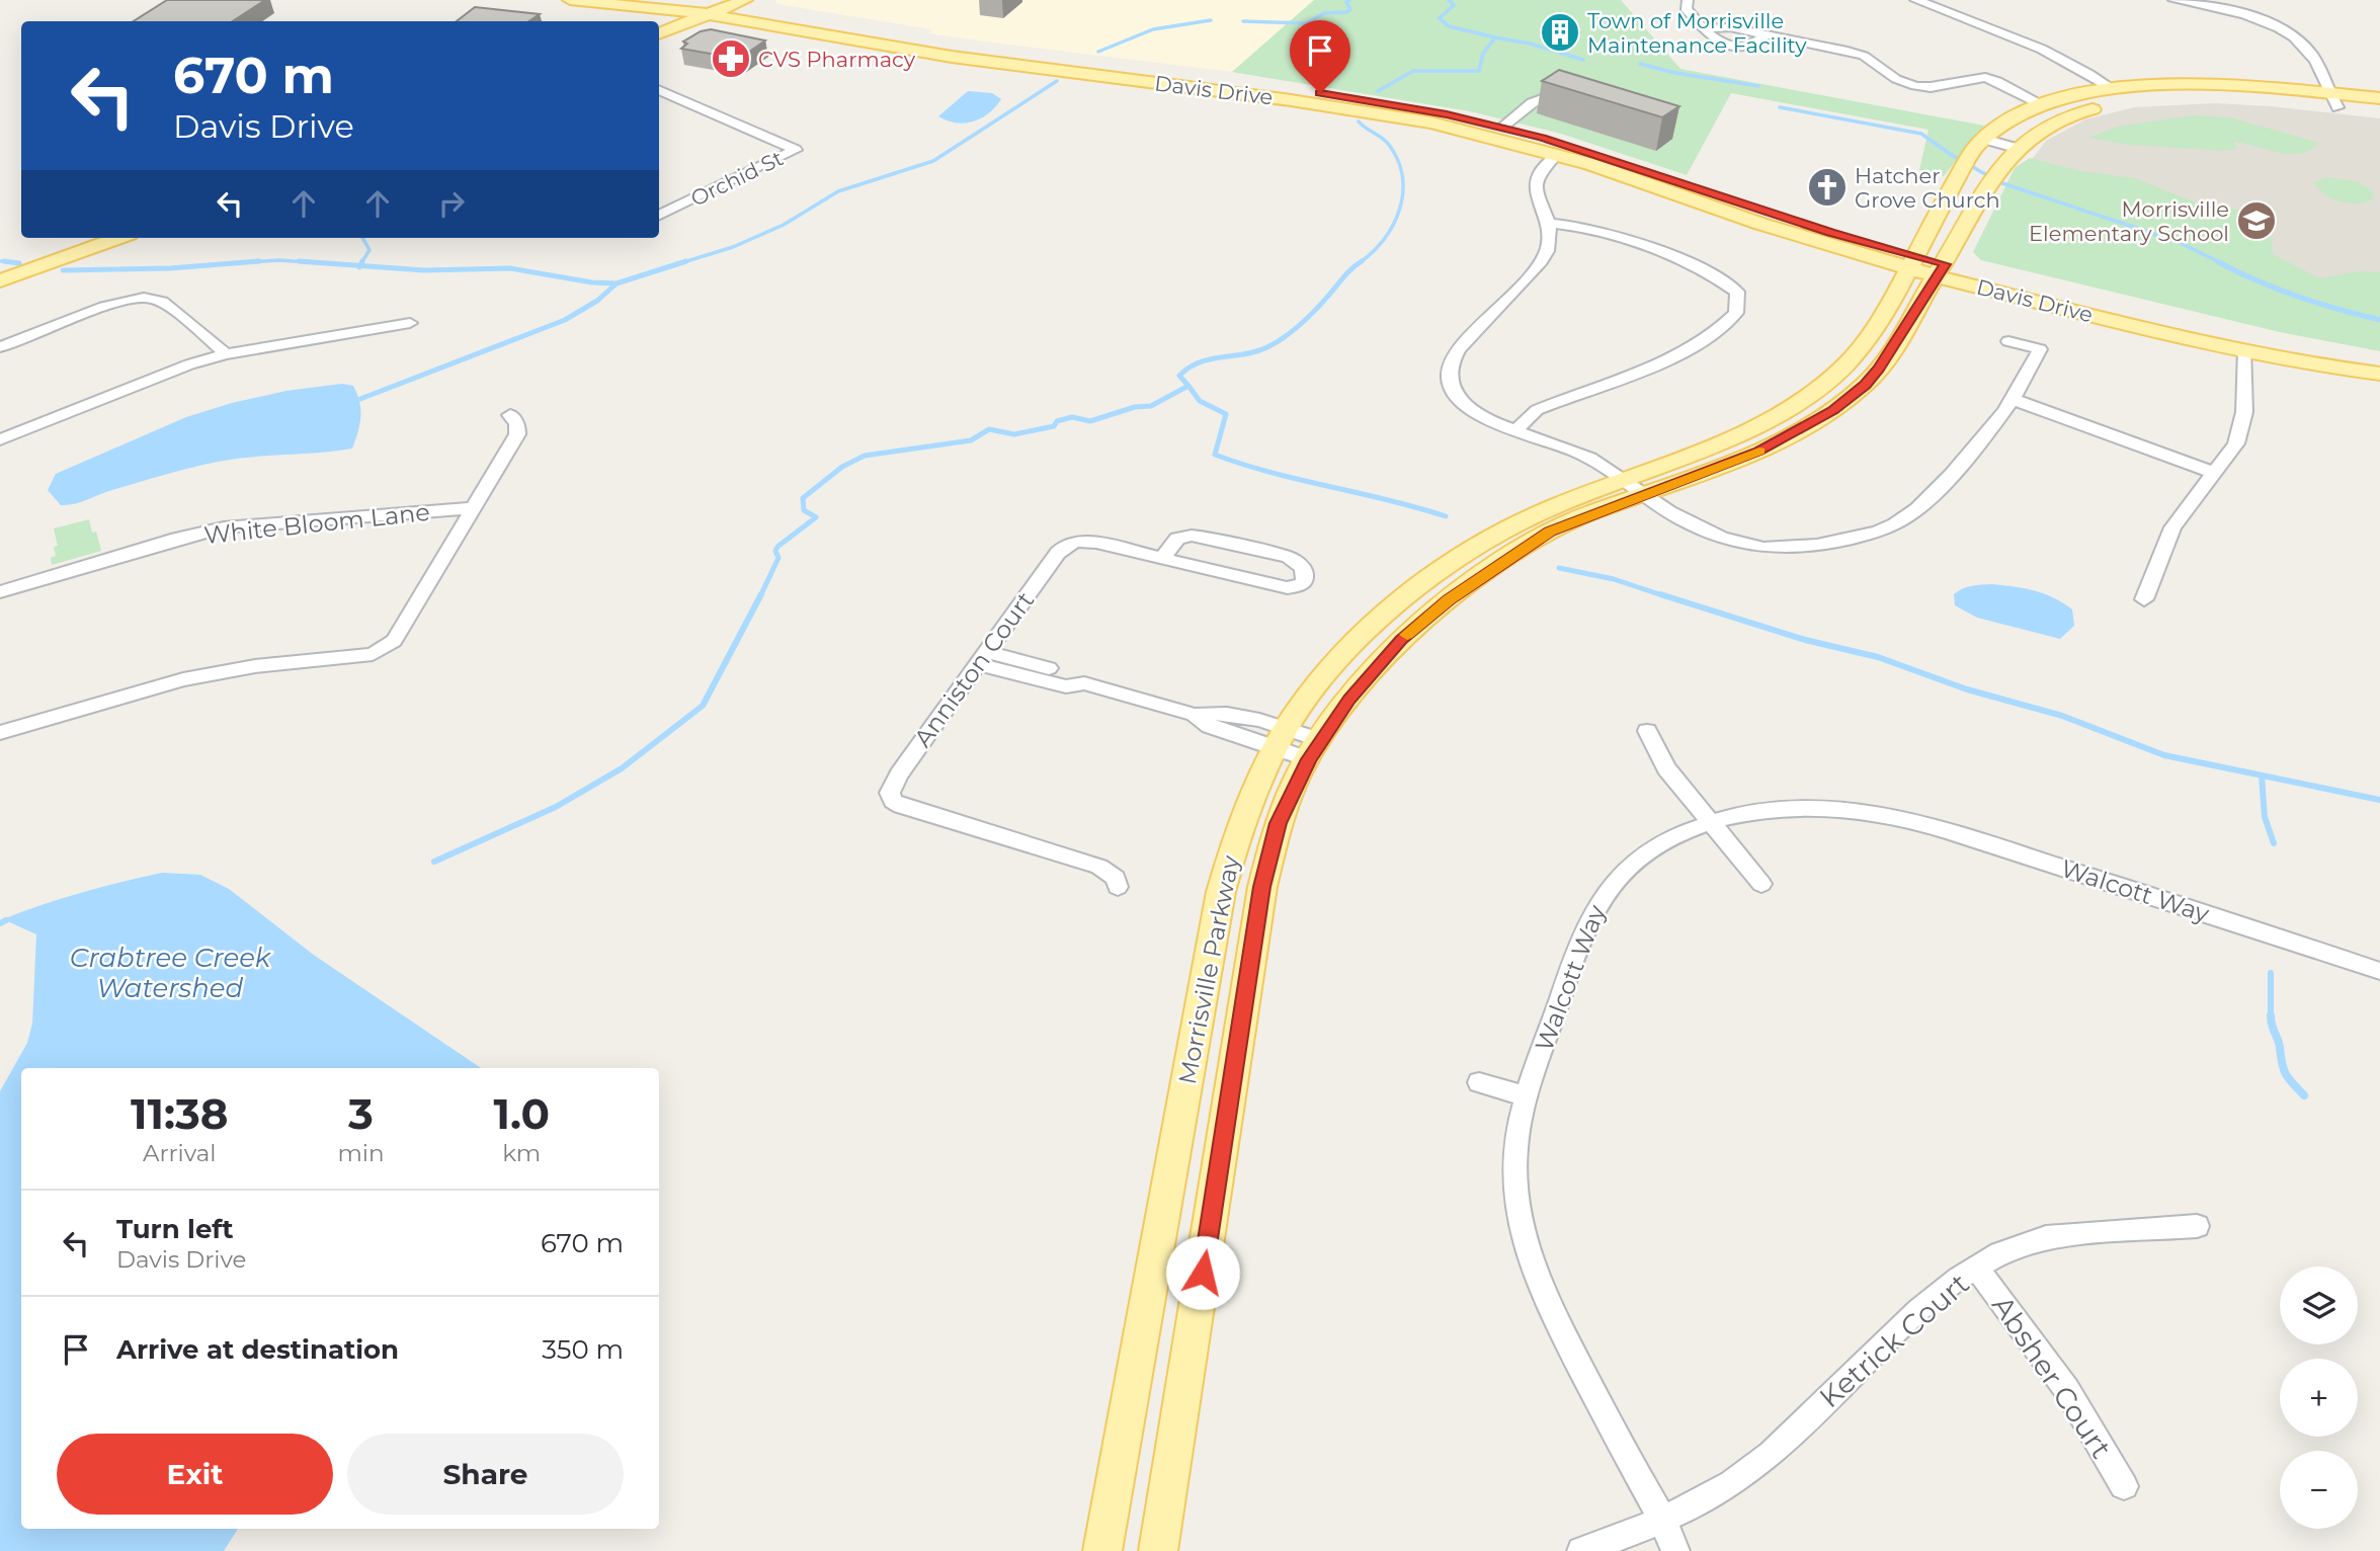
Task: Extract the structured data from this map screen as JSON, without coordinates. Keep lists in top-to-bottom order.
{
  "streets": {
    "main road": ["Davis Drive", "Morrisville Parkway"],
    "street": [
      "Orchid St",
      "White Bloom Lane",
      "Anniston Court",
      "Walcott Way",
      "Ketrick Court",
      "Absher Court"
    ]
  },
  "crossings": [
    ["Davis Drive", "Morrisville Parkway"],
    ["Walcott Way", "Ketrick Court"],
    ["Ketrick Court", "Absher Court"]
  ],
  "water": ["Crabtree Creek Watershed"],
  "places": {
    "building": ["Town of Morrisville Maintenance Facility"],
    "pharmacy": ["CVS Pharmacy"],
    "church": ["Hatcher Grove Church"],
    "school or university": ["Morrisville Elementary School"]
  },
  "page": {
    "turn": ["670 m", "Davis Drive"],
    "eta": [
      "11:38",
      "Arrival",
      "3",
      "min",
      "1.0",
      "km"
    ],
    "list": [
      {
        "name": "Turn left",
        "note": "Davis Drive",
        "value": "670 m"
      },
      {
        "name": "Arrive at destination",
        "value": "350 m"
      }
    ],
    "map_buttons": ["+", "−"],
    "buttons": ["Exit", "Share"]
  }
}
